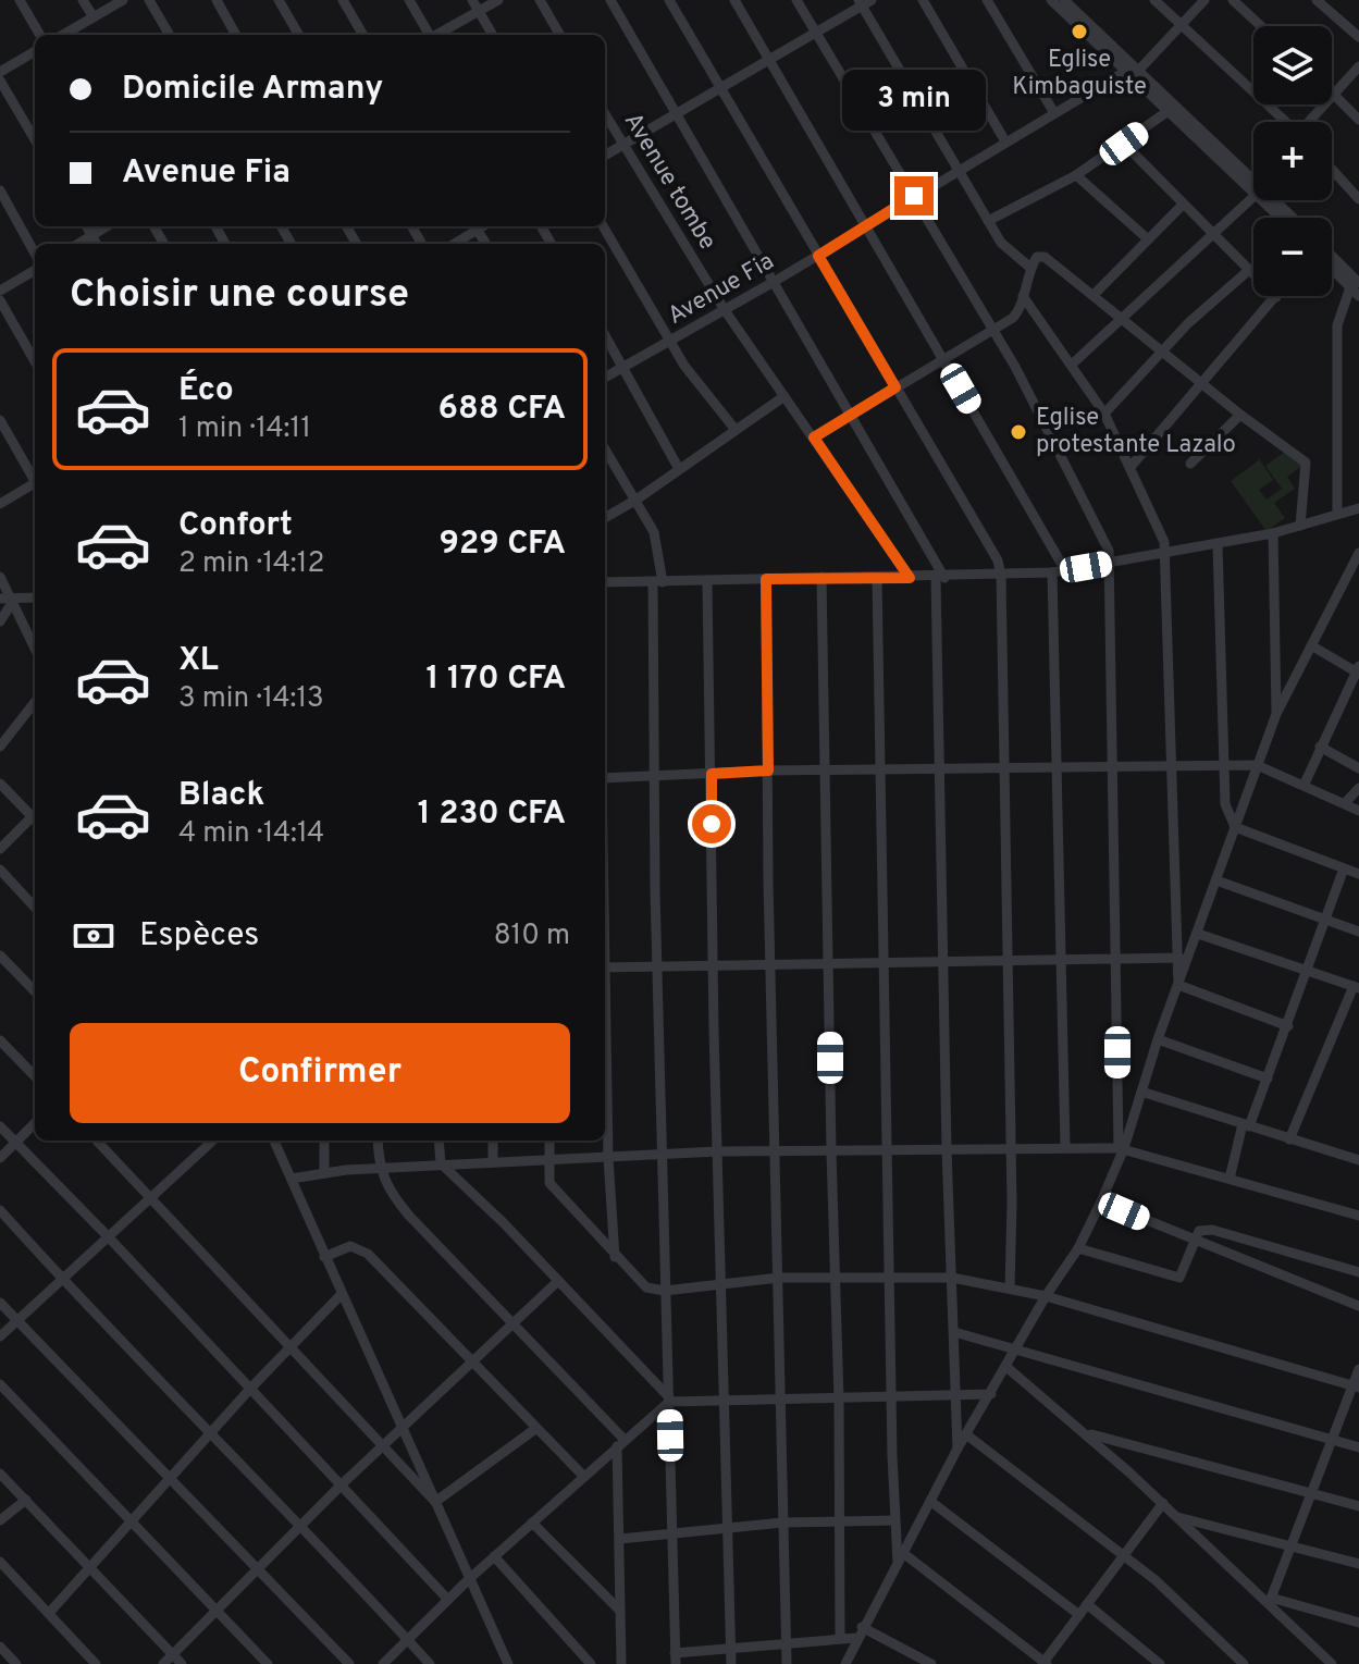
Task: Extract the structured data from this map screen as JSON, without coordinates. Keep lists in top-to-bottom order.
{
  "streets": {
    "street": ["Avenue tombe", "Avenue Fia"]
  },
  "crossings": [
    ["Avenue tombe", "Avenue Fia"]
  ],
  "places": ["Eglise Kimbaguiste", "Eglise protestante Lazalo"],
  "page": {
    "map_buttons": ["+", "−"],
    "banner": ["Domicile Armany", "Avenue Fia"],
    "bubble": "3 min",
    "heading": "Choisir une course",
    "list": [
      {
        "name": "Éco",
        "note": "1 min · 14:11",
        "value": "688 CFA"
      },
      {
        "name": "Confort",
        "note": "2 min · 14:12",
        "value": "929 CFA"
      },
      {
        "name": "XL",
        "note": "3 min · 14:13",
        "value": "1 170 CFA"
      },
      {
        "name": "Black",
        "note": "4 min · 14:14",
        "value": "1 230 CFA"
      }
    ],
    "pay": ["Espèces", "810 m"],
    "buttons": "Confirmer"
  }
}
